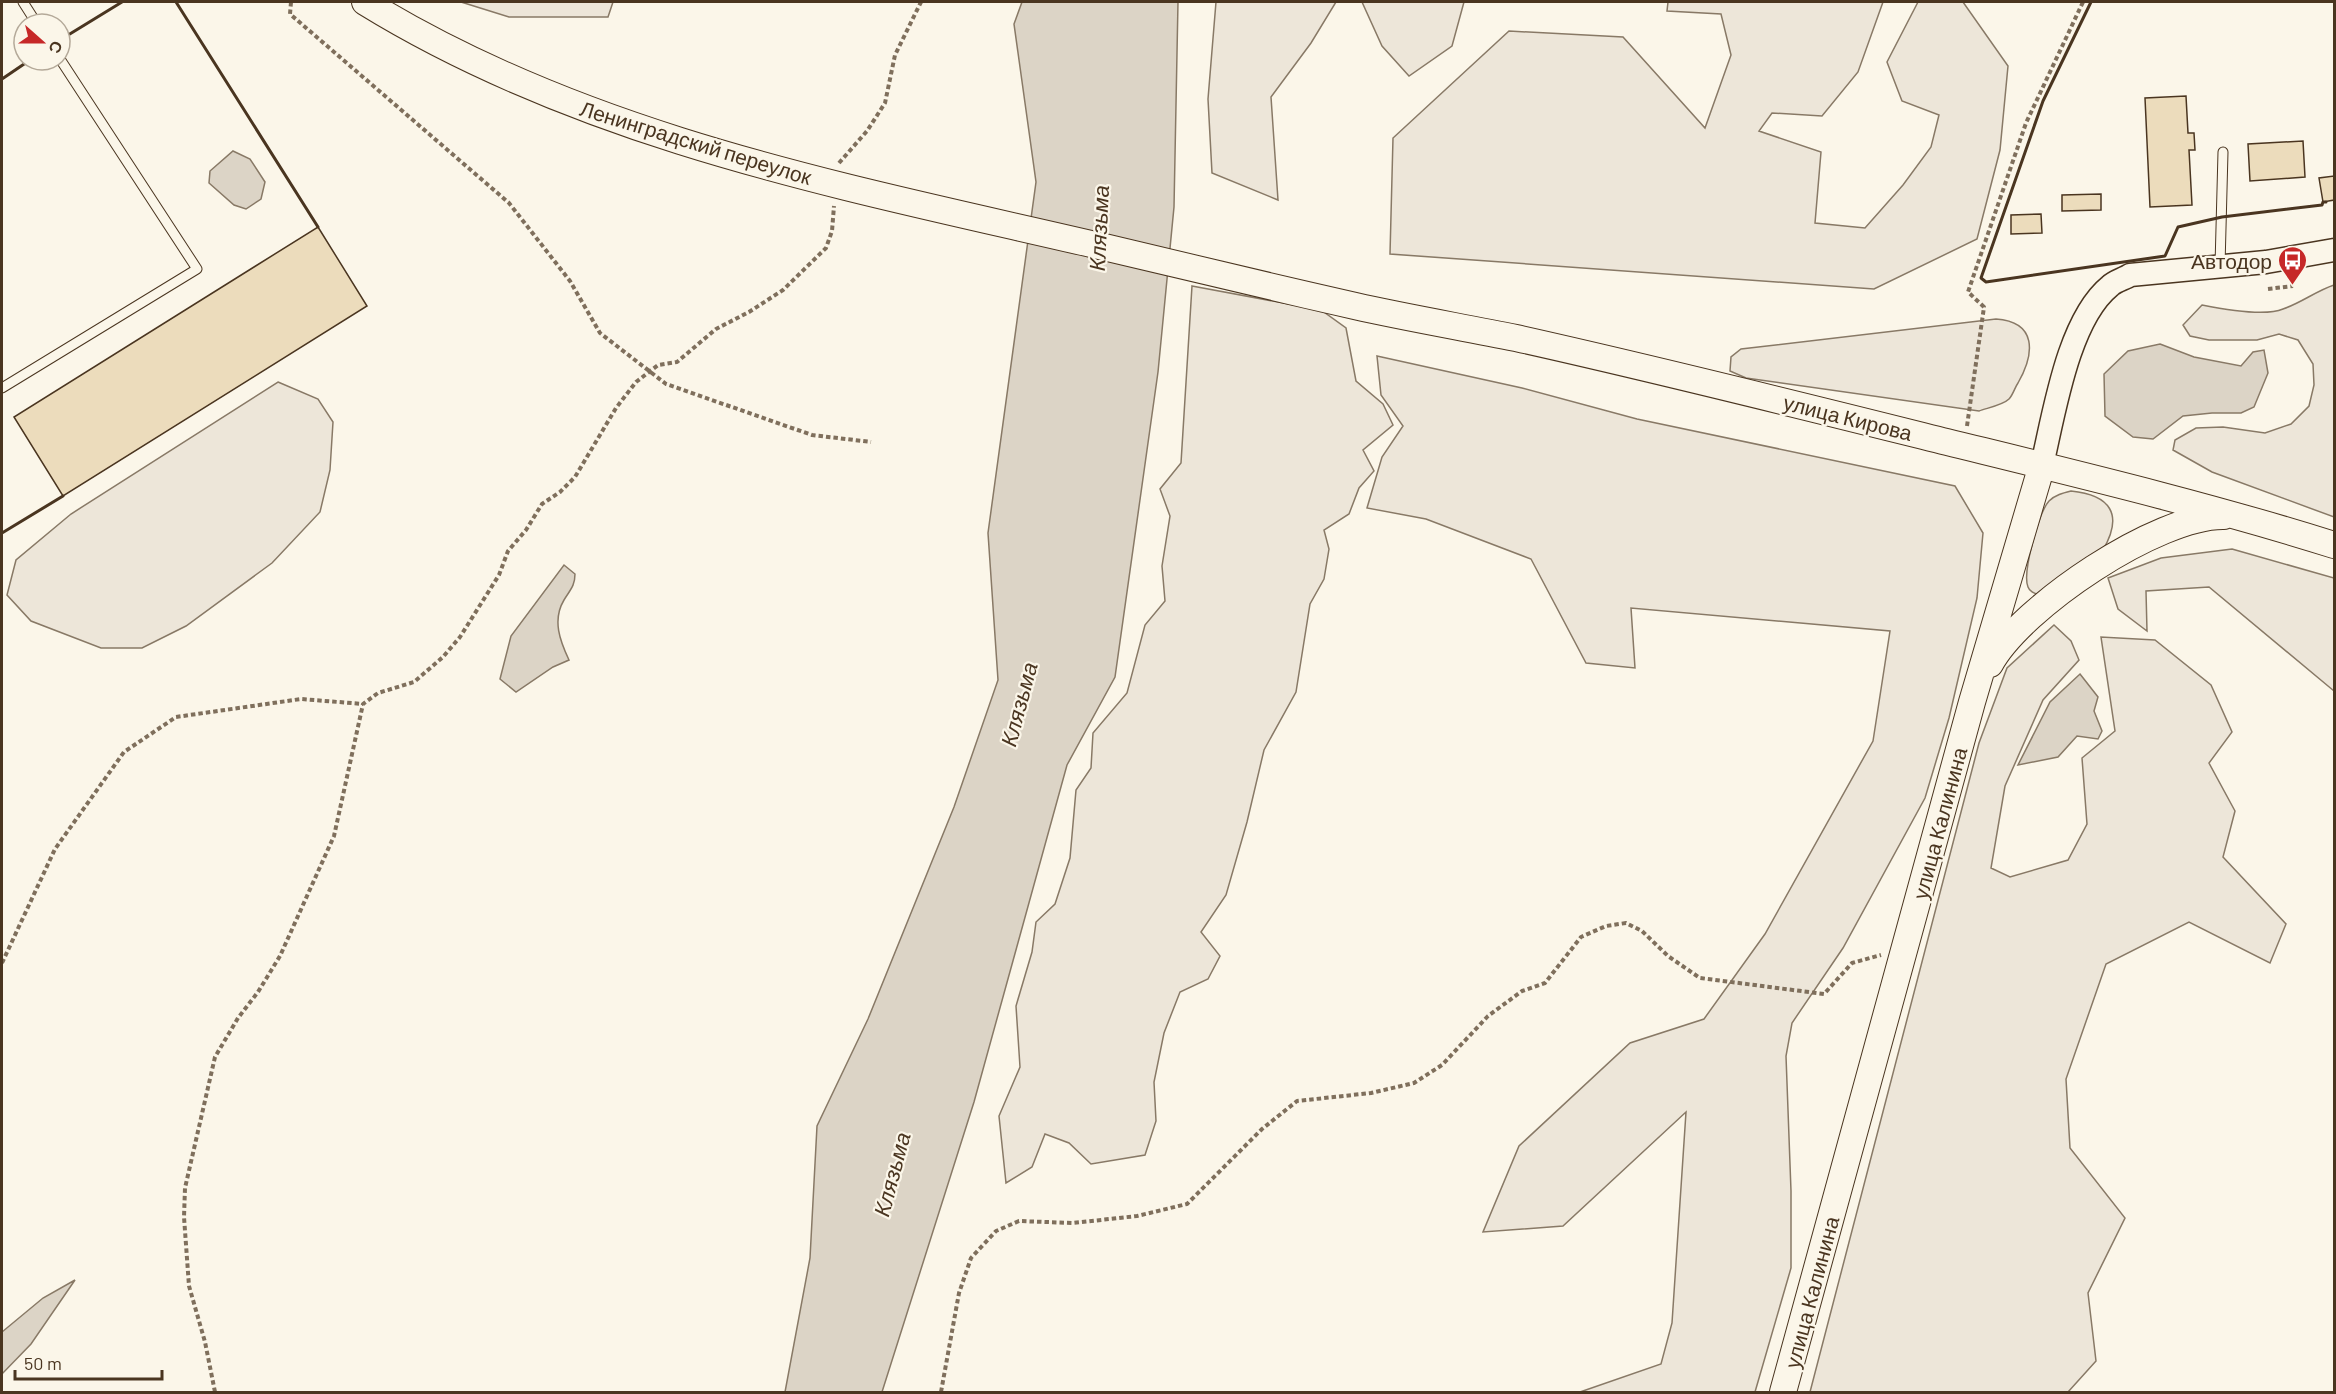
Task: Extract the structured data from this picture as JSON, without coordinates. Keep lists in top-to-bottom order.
{
  "streets": {
    "main road": ["Ленинградский переулок", "улица Кирова", "улица Калинина"]
  },
  "crossings": [
    ["Ленинградский переулок", "улица Кирова"],
    ["улица Кирова", "улица Калинина"]
  ],
  "water": ["Клязьма"],
  "places": {
    "bus stop": ["Автодор"]
  },
  "scale_bar": "50 m",
  "north": "right"
}
